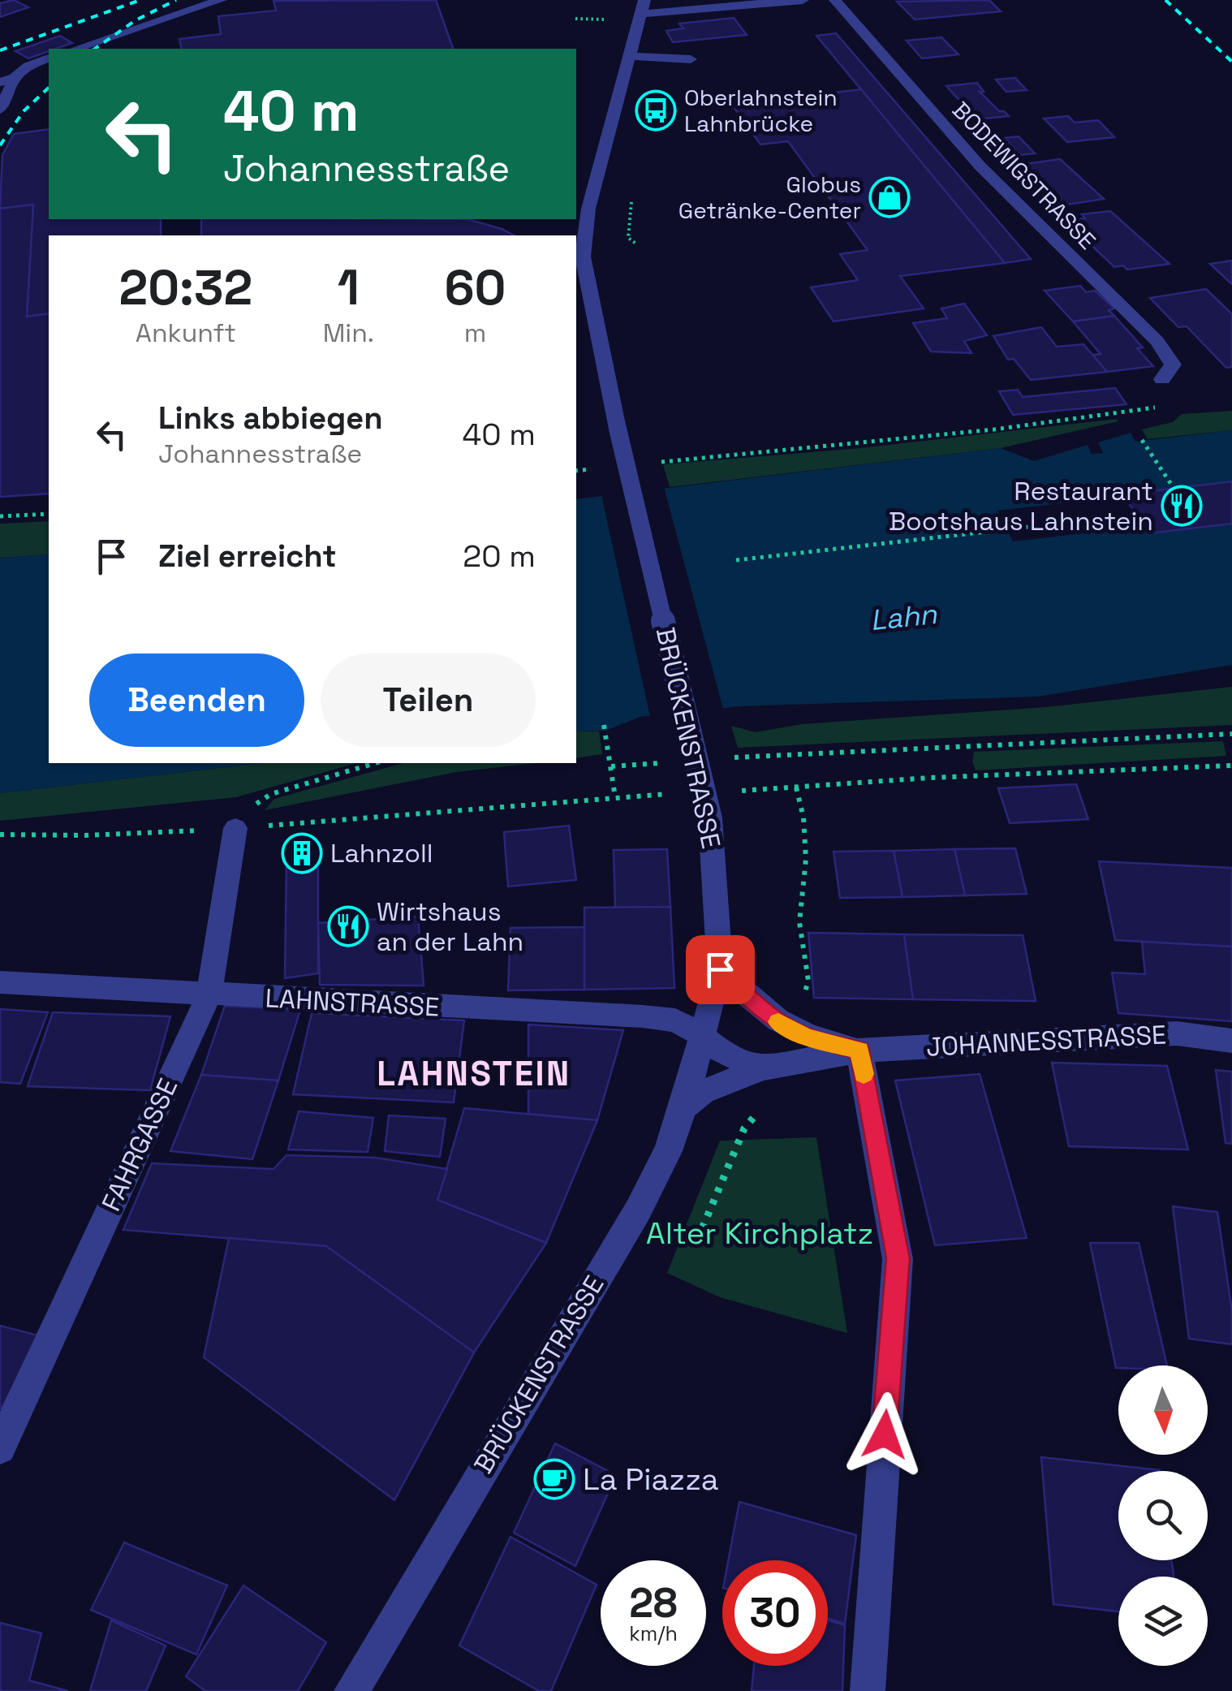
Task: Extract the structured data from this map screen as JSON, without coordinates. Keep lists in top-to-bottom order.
{
  "streets": {
    "street": [
      "BODEWIGSTRASSE",
      "BRÜCKENSTRASSE",
      "LAHNSTRASSE",
      "JOHANNESSTRASSE",
      "FAHRGASSE"
    ]
  },
  "crossings": [
    ["BRÜCKENSTRASSE", "LAHNSTRASSE"],
    ["BRÜCKENSTRASSE", "JOHANNESSTRASSE"],
    ["LAHNSTRASSE", "JOHANNESSTRASSE"],
    ["LAHNSTRASSE", "FAHRGASSE"]
  ],
  "districts": ["LAHNSTEIN"],
  "water": ["Lahn"],
  "parks": ["Alter Kirchplatz"],
  "places": {
    "bus stop": ["Oberlahnstein Lahnbrücke"],
    "shop": ["Globus Getränke-Center"],
    "restaurant": ["Restaurant Bootshaus Lahnstein", "Wirtshaus an der Lahn"],
    "building": ["Lahnzoll"],
    "cafe": ["La Piazza"]
  },
  "north": "bottom",
  "page": {
    "turn": ["40 m", "Johannesstraße"],
    "eta": [
      "20:32",
      "Ankunft",
      "1",
      "Min.",
      "60",
      "m"
    ],
    "list": [
      {
        "name": "Links abbiegen",
        "note": "Johannesstraße",
        "value": "40 m"
      },
      {
        "name": "Ziel erreicht",
        "value": "20 m"
      }
    ],
    "buttons": ["Beenden", "Teilen"],
    "speed": "28 km/h",
    "limit": "30"
  }
}
